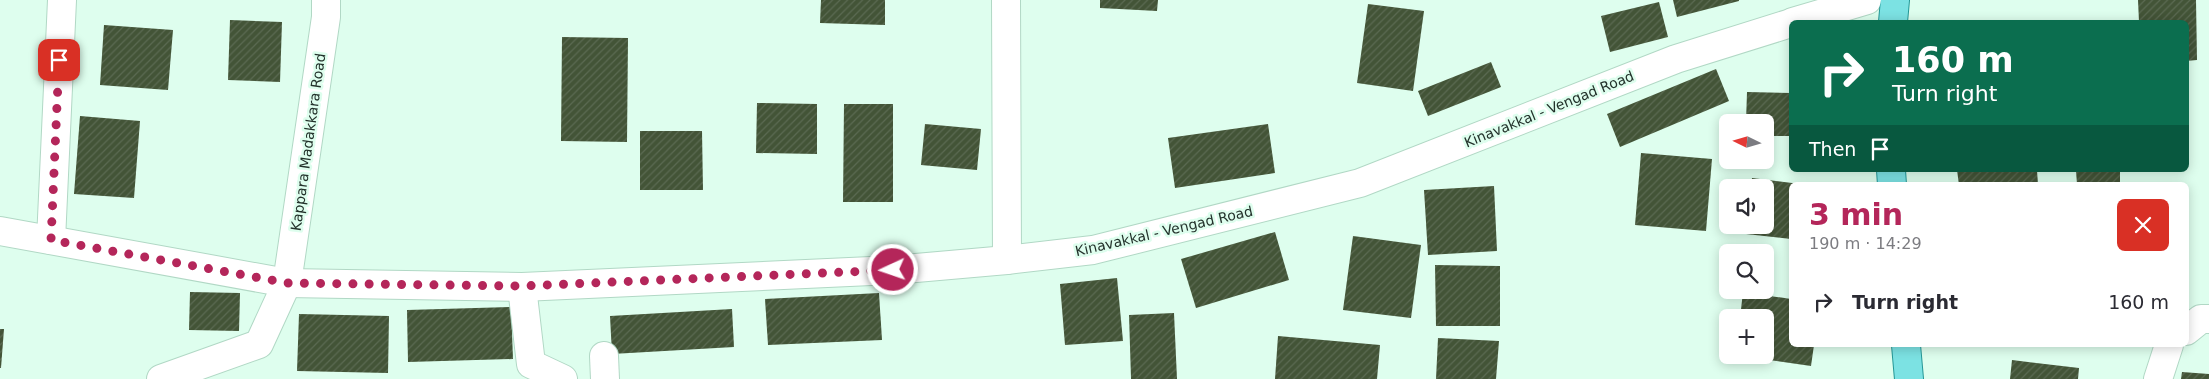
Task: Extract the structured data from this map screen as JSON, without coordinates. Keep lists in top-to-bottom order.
{
  "streets": {
    "main road": ["Kinavakkal - Vengad Road", "Kappara Madakkara Road"]
  },
  "crossings": [
    ["Kinavakkal - Vengad Road", "Kappara Madakkara Road"]
  ],
  "north": "left",
  "page": {
    "turn": ["160 m", "Turn right"],
    "map_buttons": "+",
    "then": "Then",
    "heading": ["3 min", "190 m · 14:29"],
    "list": [
      {
        "name": "Turn right",
        "value": "160 m"
      }
    ]
  }
}
